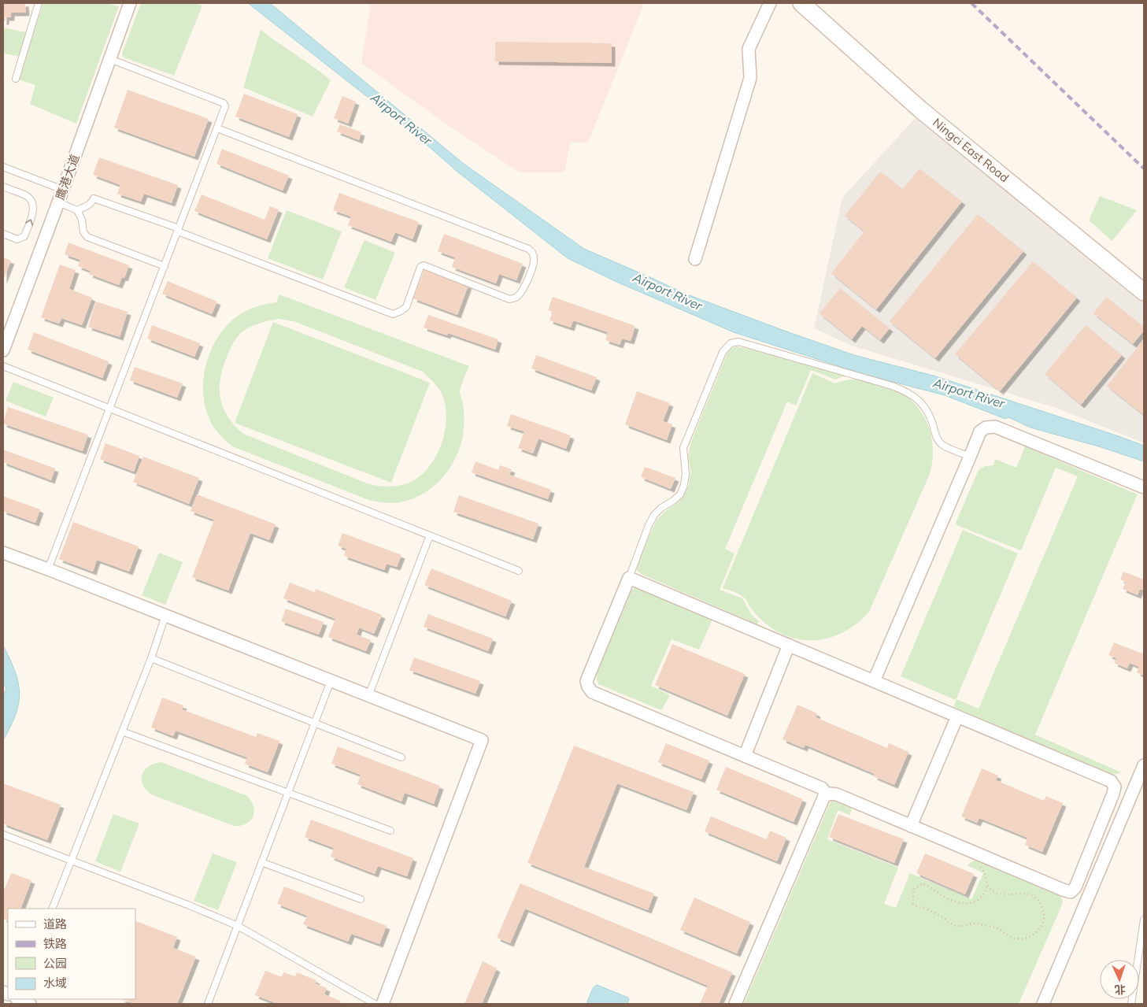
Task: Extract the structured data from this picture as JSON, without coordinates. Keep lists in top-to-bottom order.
{
  "streets": {
    "main road": ["Ningci East Road"],
    "street": ["鹰港大道"]
  },
  "water": ["Airport River"],
  "legend": [
    "道路",
    "铁路",
    "公园",
    "水域"
  ],
  "north": "bottom"
}
